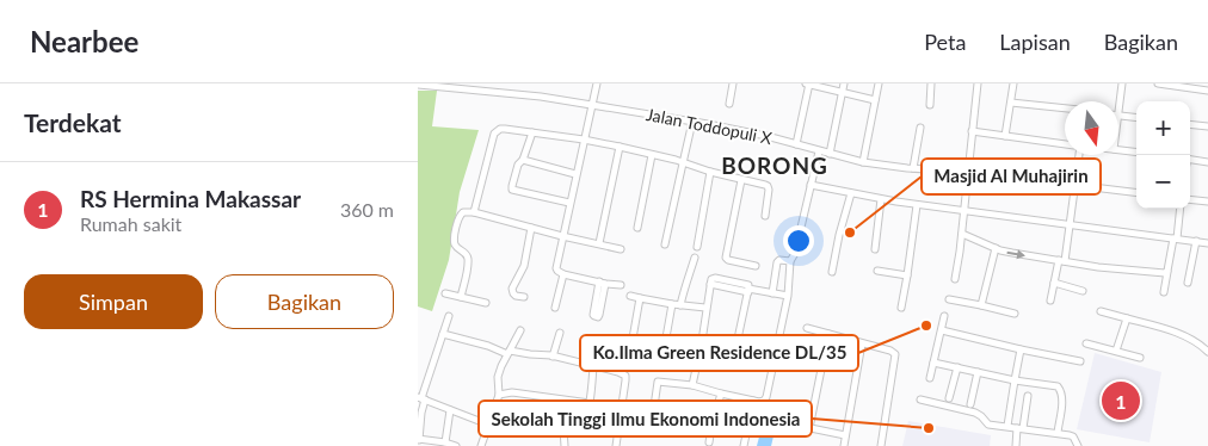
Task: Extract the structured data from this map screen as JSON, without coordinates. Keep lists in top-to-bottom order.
{
  "streets": {
    "street": ["Jalan Toddopuli X"]
  },
  "districts": ["BORONG"],
  "places": ["Masjid Al Muhajirin", "Ko.Ilma Green Residence DL/35", "Sekolah Tinggi Ilmu Ekonomi Indonesia"],
  "north": "bottom",
  "page": {
    "header": "Nearbee",
    "nav": ["Peta", "Lapisan", "Bagikan"],
    "heading": "Terdekat",
    "map_buttons": ["+", "−"],
    "list": [
      {
        "mark": "1",
        "name": "RS Hermina Makassar",
        "note": "Rumah sakit",
        "value": "360 m"
      }
    ],
    "buttons": ["Simpan", "Bagikan"],
    "pins": "1"
  }
}
